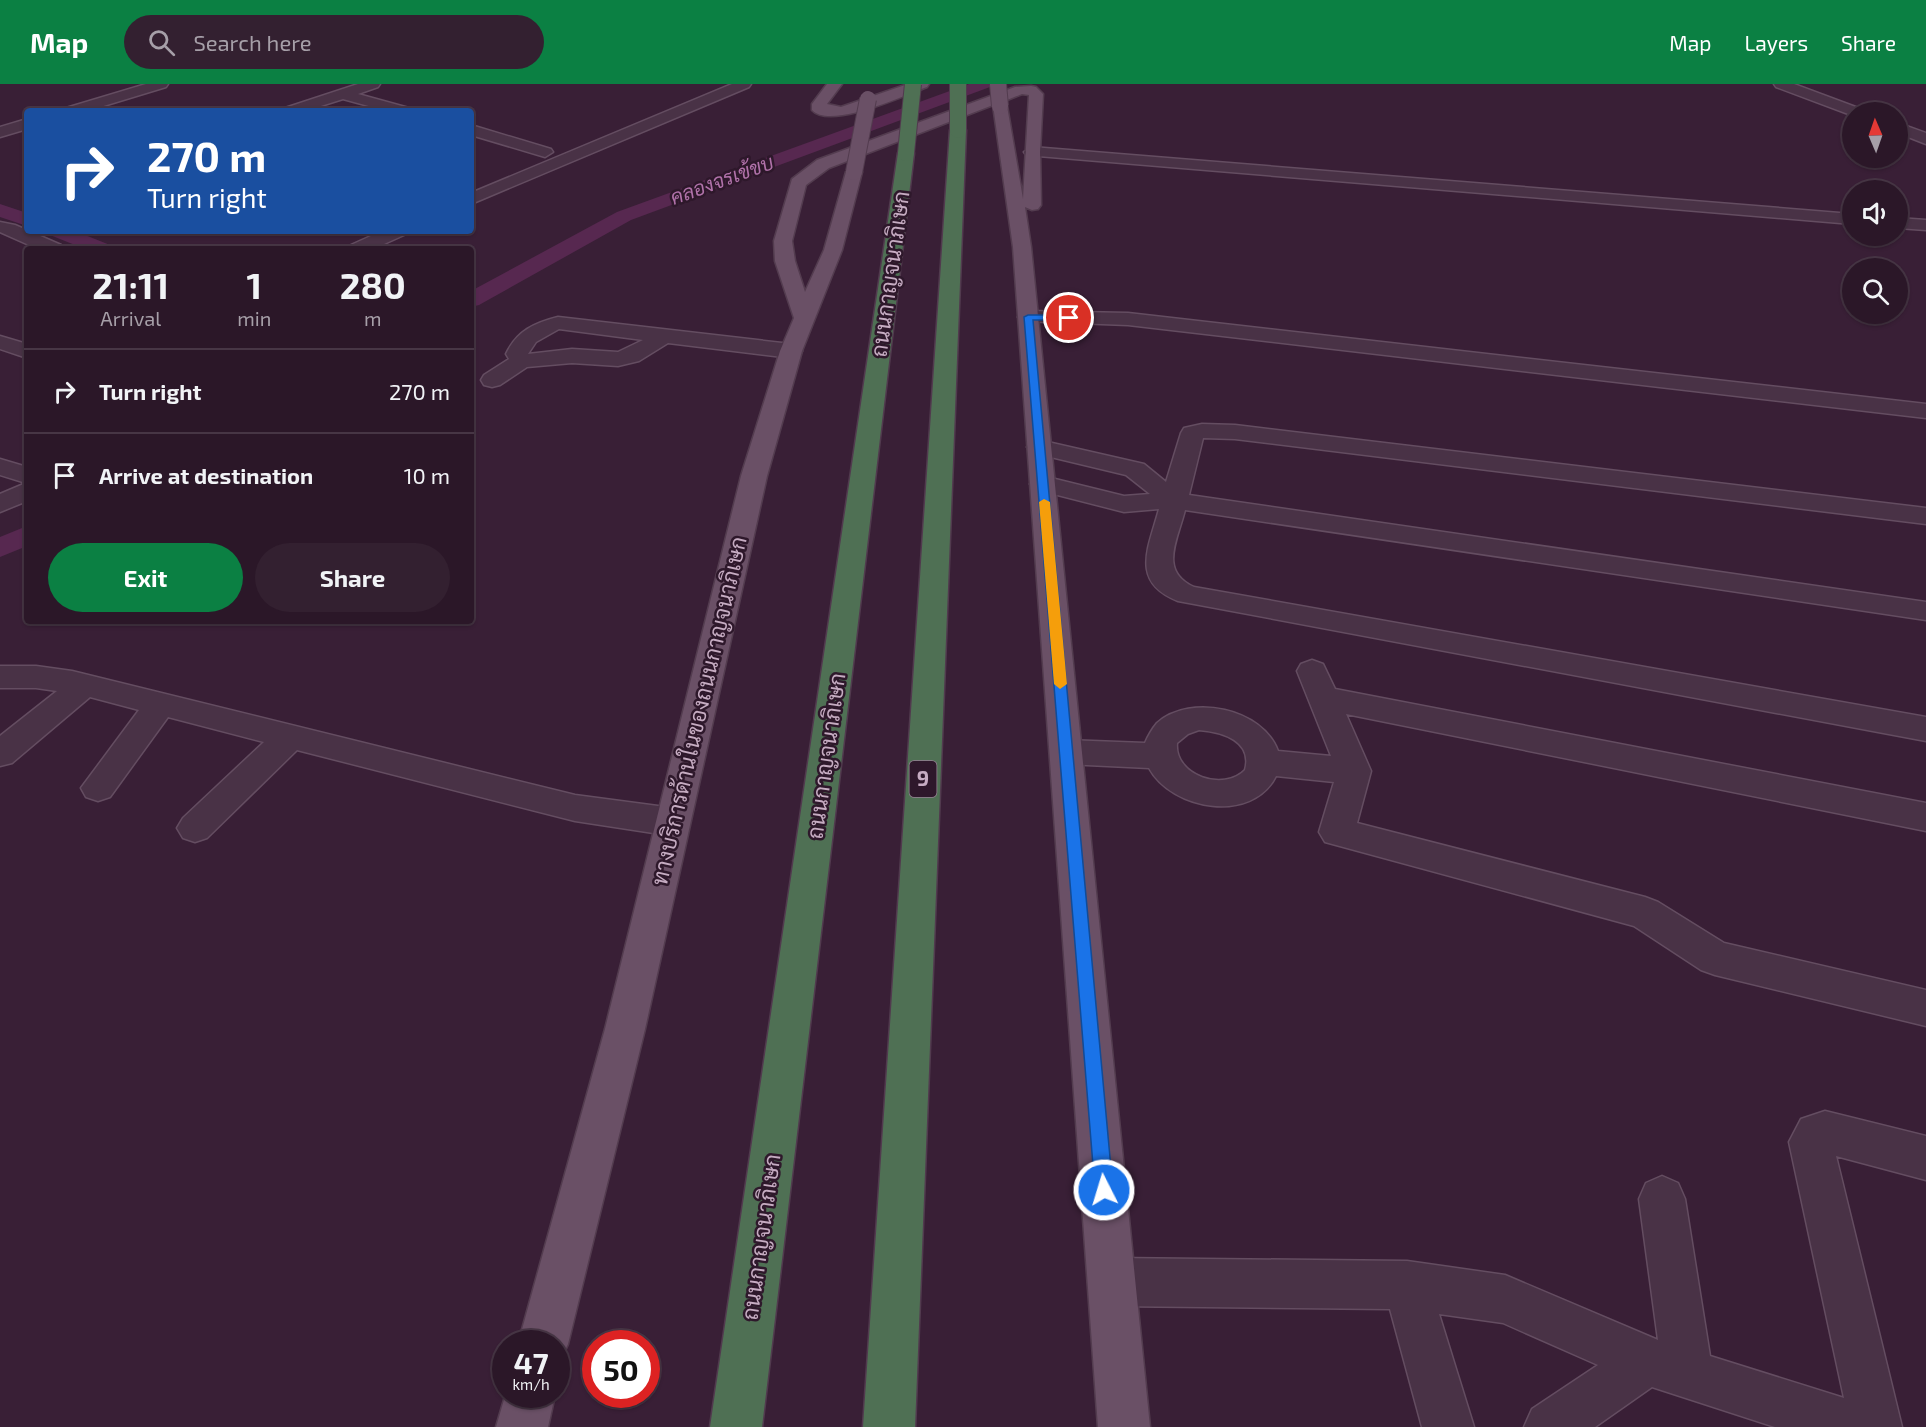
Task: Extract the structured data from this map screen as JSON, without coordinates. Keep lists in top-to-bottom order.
{
  "streets": {
    "highway": ["ถนนกาญจนาภิเษก", "9"],
    "main road": ["ทางบริการด้านในของถนนกาญจนาภิเษก"]
  },
  "water": ["คลองจรเข้ขบ"],
  "north": "top",
  "page": {
    "header": "Map",
    "search": "Search here",
    "nav": ["Map", "Layers", "Share"],
    "turn": ["270 m", "Turn right"],
    "eta": [
      "21:11",
      "Arrival",
      "1",
      "min",
      "280",
      "m"
    ],
    "list": [
      {
        "name": "Turn right",
        "value": "270 m"
      },
      {
        "name": "Arrive at destination",
        "value": "10 m"
      }
    ],
    "buttons": ["Exit", "Share"],
    "speed": "47 km/h",
    "limit": "50"
  }
}
